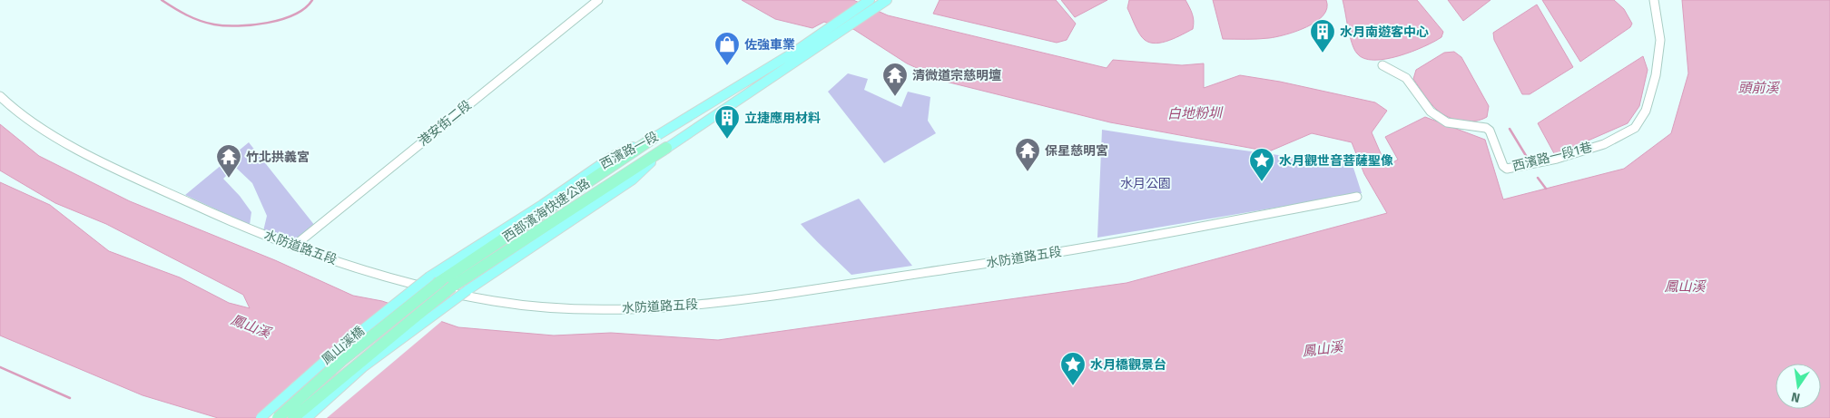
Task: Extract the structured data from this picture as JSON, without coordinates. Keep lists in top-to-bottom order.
{
  "streets": {
    "highway": ["西部濱海快速公路", "鳳山溪橋"],
    "main road": ["西濱路一段"],
    "street": ["港安街二段", "西濱路一段1巷", "水防道路五段"]
  },
  "crossings": [
    ["港安街二段", "水防道路五段"],
    ["西濱路一段", "西部濱海快速公路"],
    ["西部濱海快速公路", "鳳山溪橋"]
  ],
  "water": ["頭前溪", "白地粉圳", "鳳山溪"],
  "parks": ["水月公園"],
  "places": {
    "building": ["水月南遊客中心", "立捷應用材料"],
    "shop": ["佐強車業"],
    "temple": ["清微道宗慈明壇", "保星慈明宮", "竹北拱義宮"],
    "place": ["水月觀世音菩薩聖像", "水月橋觀景台"]
  },
  "north": "bottom"
}
